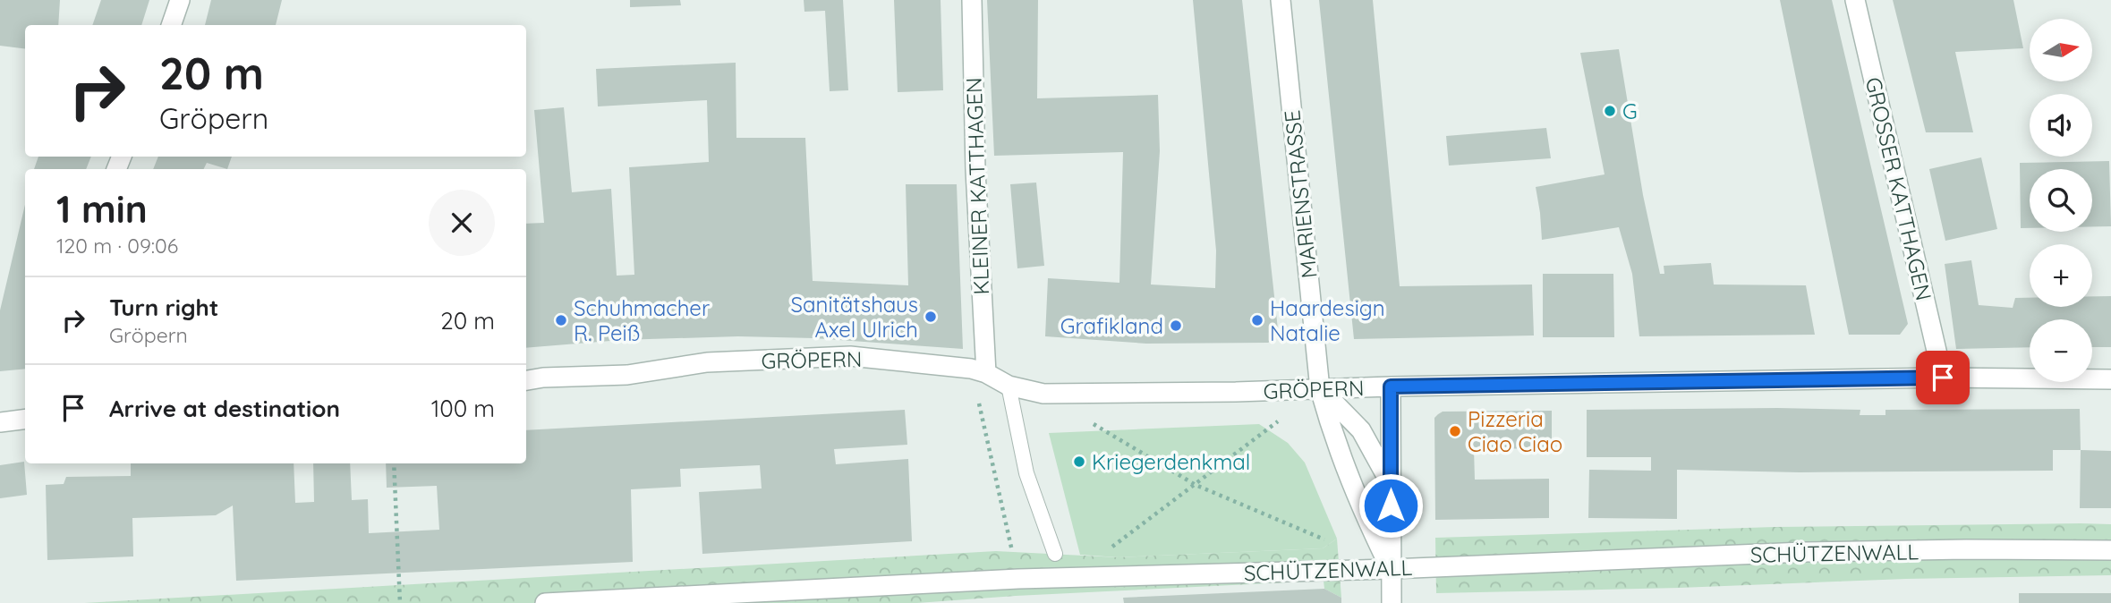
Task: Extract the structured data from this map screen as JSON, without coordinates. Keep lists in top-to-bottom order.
{
  "streets": {
    "street": [
      "KLEINER KATTHAGEN",
      "GROSSER KATTHAGEN",
      "MARIENSTRASSE",
      "GRÖPERN",
      "SCHÜTZENWALL"
    ]
  },
  "crossings": [
    ["KLEINER KATTHAGEN", "GRÖPERN"],
    ["GROSSER KATTHAGEN", "GRÖPERN"],
    ["MARIENSTRASSE", "GRÖPERN"],
    ["MARIENSTRASSE", "SCHÜTZENWALL"]
  ],
  "places": [
    "G",
    "Sanitätshaus Axel Ulrich",
    "Schuhmacher R. Peiß",
    "Haardesign Natalie",
    "Grafikland",
    "Pizzeria Ciao Ciao",
    "Kriegerdenkmal"
  ],
  "north": "right",
  "page": {
    "map_buttons": ["+", "−"],
    "turn": ["20 m", "Gröpern"],
    "heading": ["1 min", "120 m · 09:06"],
    "list": [
      {
        "name": "Turn right",
        "note": "Gröpern",
        "value": "20 m"
      },
      {
        "name": "Arrive at destination",
        "value": "100 m"
      }
    ]
  }
}
